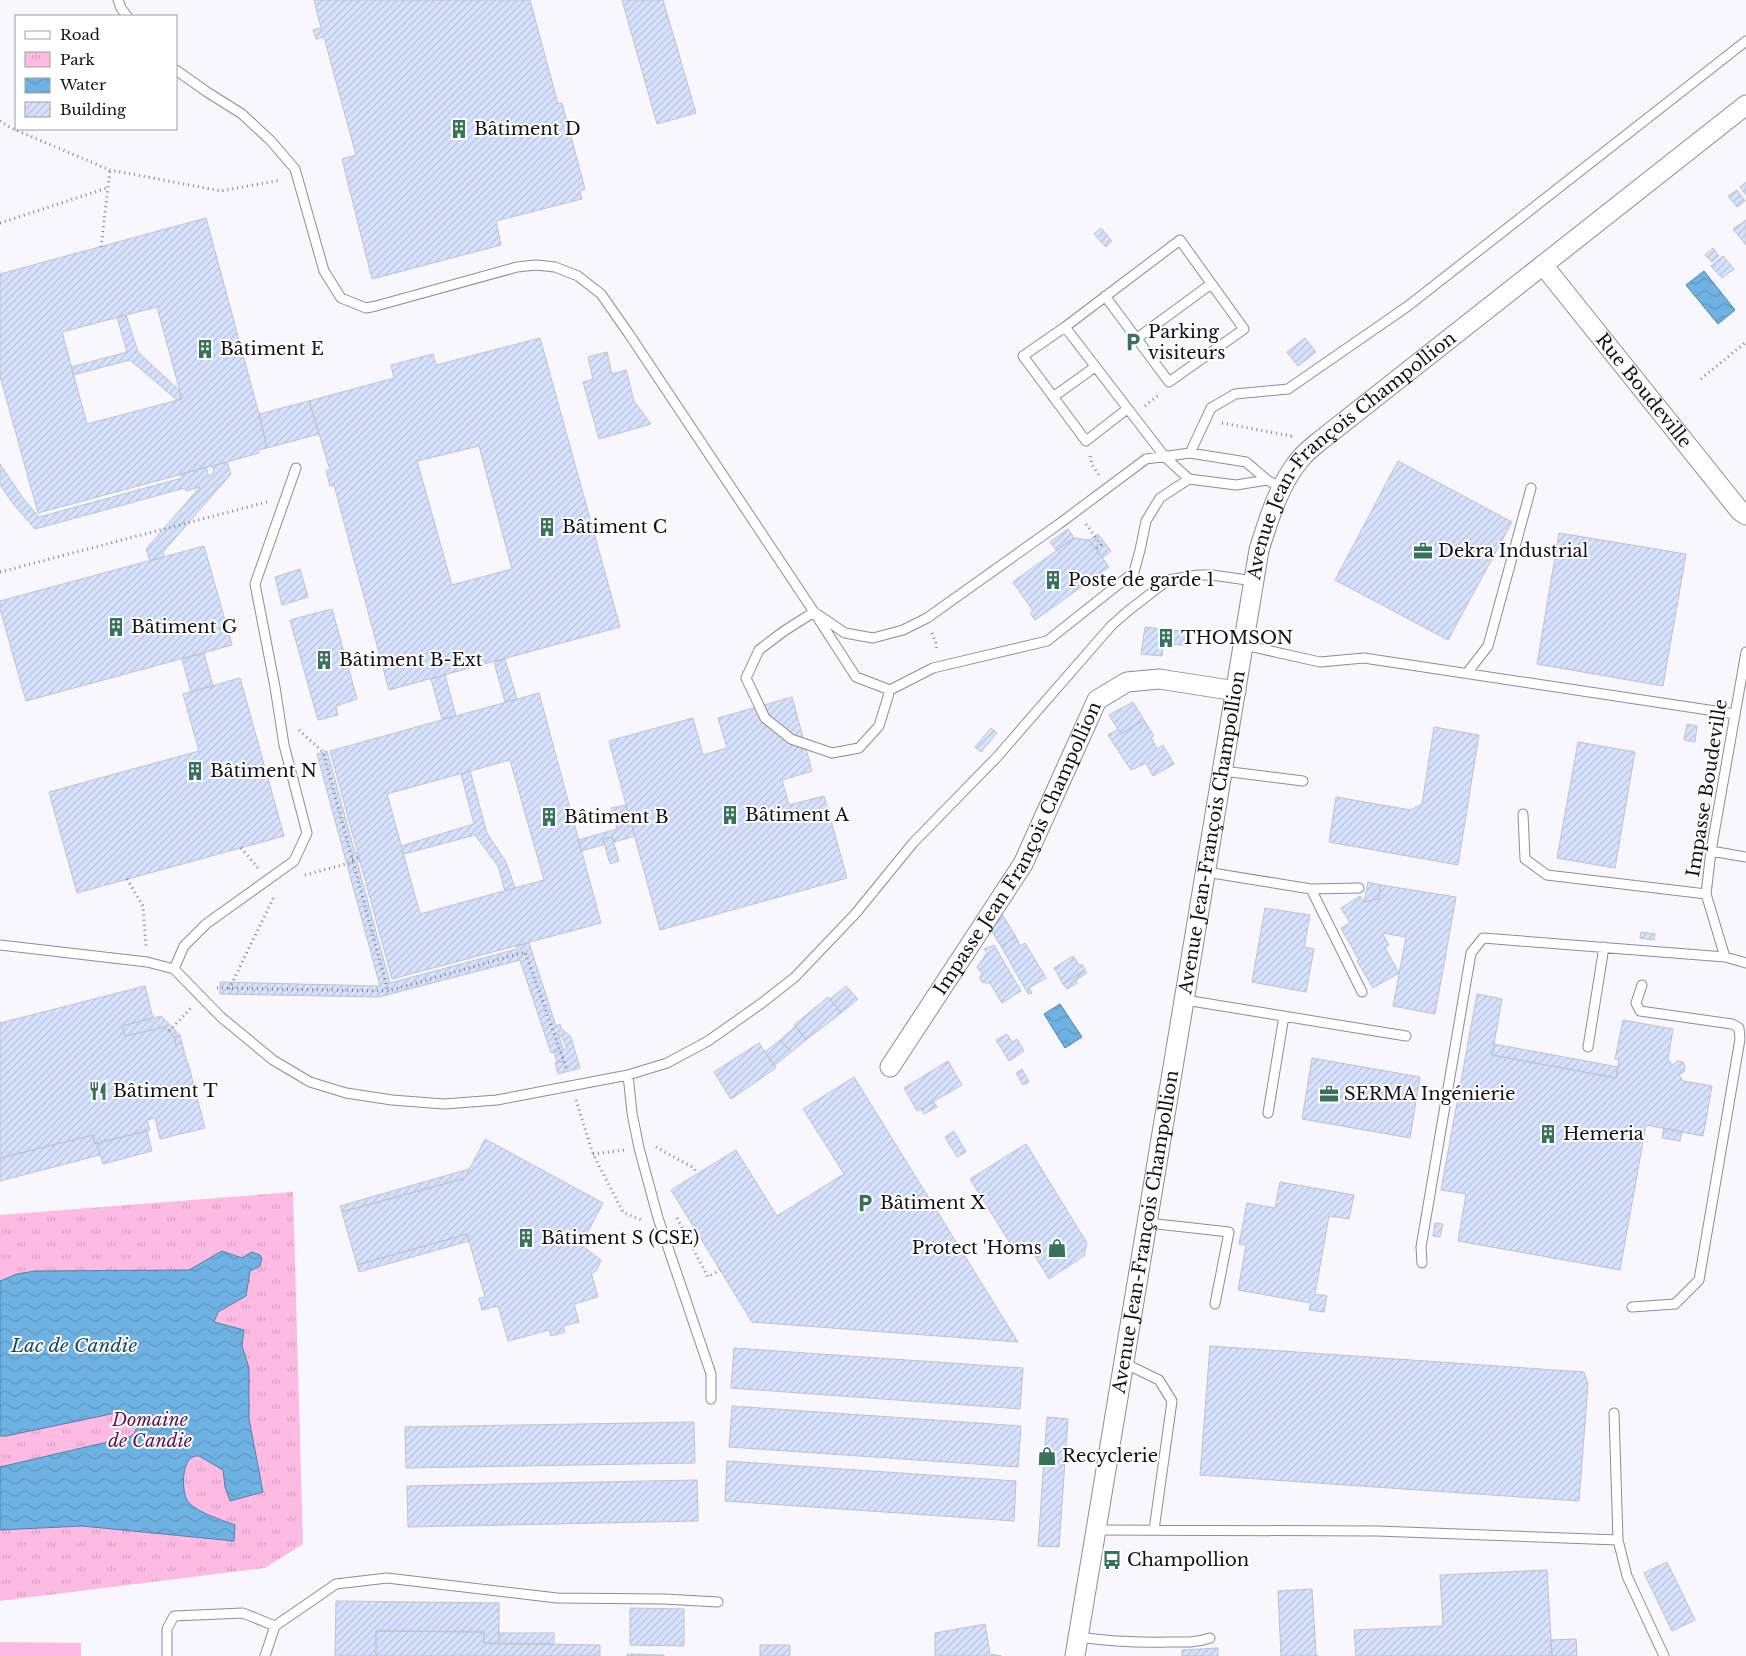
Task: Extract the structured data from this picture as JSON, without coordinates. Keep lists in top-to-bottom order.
{
  "streets": {
    "street": ["Rue Boudeville", "Avenue Jean-François Champollion", "Impasse Jean François Champollion"],
    "lane": ["Impasse Boudeville"]
  },
  "crossings": [
    ["Rue Boudeville", "Avenue Jean-François Champollion"],
    ["Avenue Jean-François Champollion", "Impasse Jean François Champollion"]
  ],
  "water": ["Lac de Candie"],
  "parks": ["Domaine de Candie"],
  "places": {
    "building": [
      "Bâtiment D",
      "Bâtiment E",
      "Bâtiment C",
      "Poste de garde 1",
      "Bâtiment G",
      "THOMSON",
      "Bâtiment B-Ext",
      "Bâtiment N",
      "Bâtiment A",
      "Bâtiment B",
      "Hemeria",
      "Bâtiment S (CSE)"
    ],
    "parking": ["Parking visiteurs", "Bâtiment X"],
    "office": ["Dekra Industrial", "SERMA Ingénierie"],
    "restaurant": ["Bâtiment T"],
    "shop": ["Protect 'Homs", "Recyclerie"],
    "bus stop": ["Champollion"]
  },
  "legend": [
    "Road",
    "Park",
    "Water",
    "Building"
  ]
}
